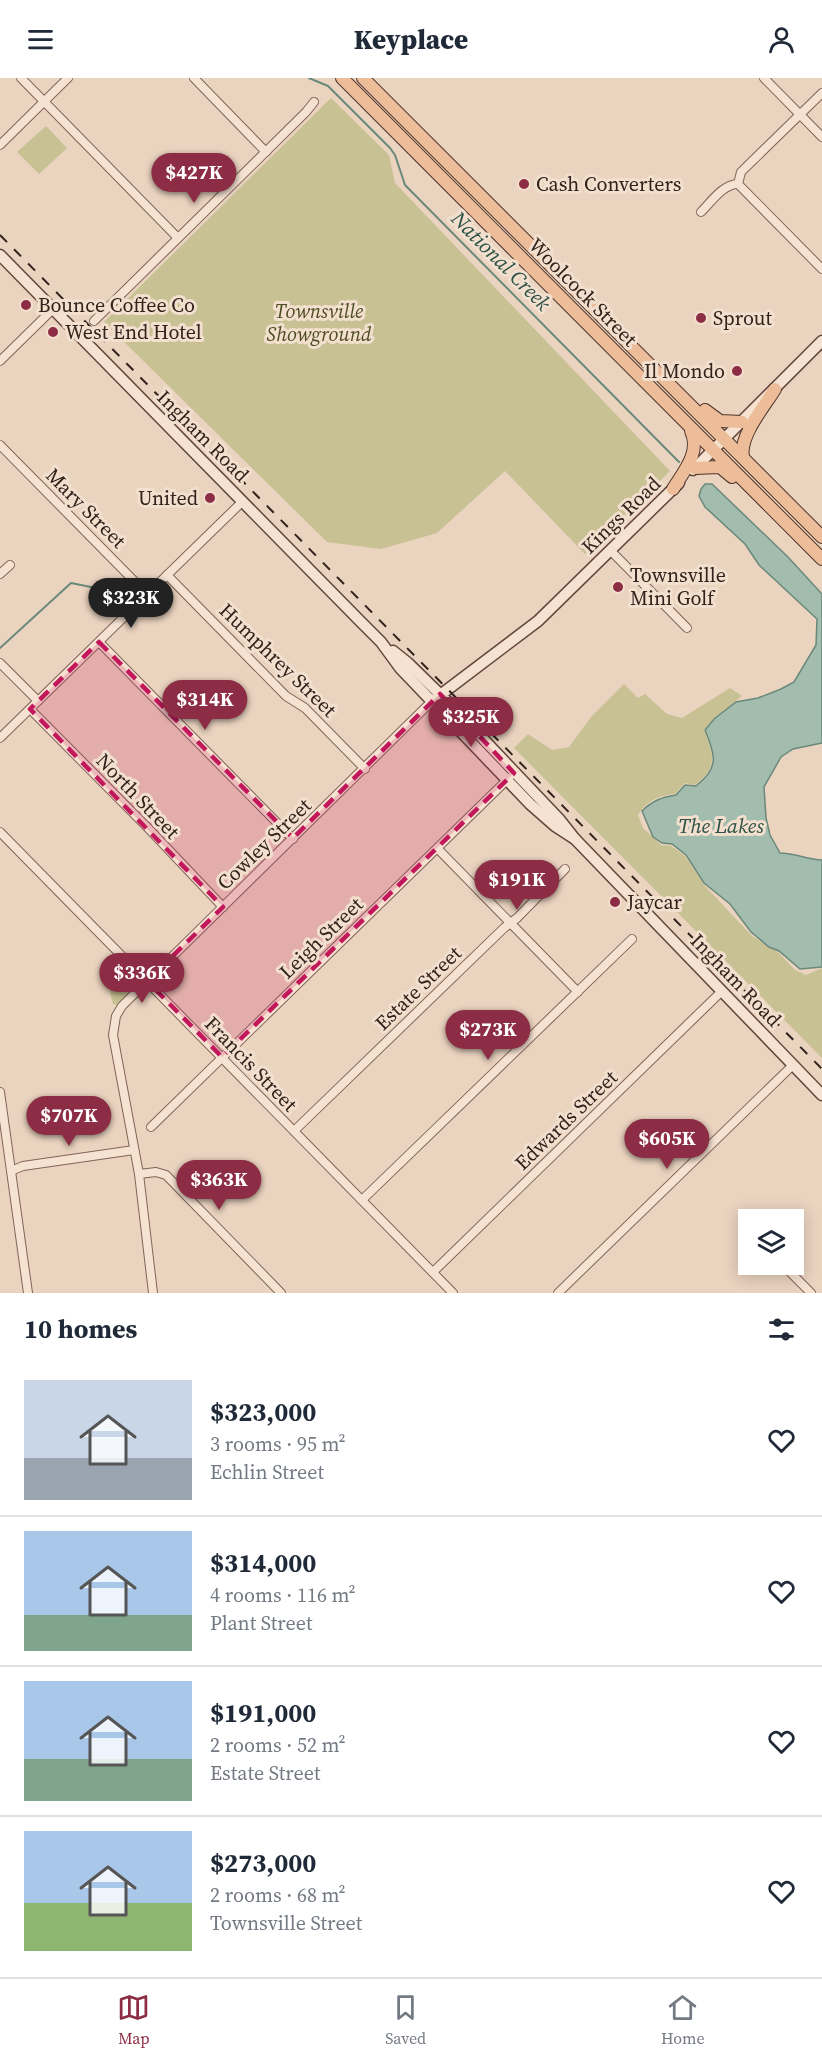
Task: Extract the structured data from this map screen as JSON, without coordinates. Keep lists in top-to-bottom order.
{
  "streets": {
    "main road": ["Woolcock Street", "Ingham Road", "Kings Road"],
    "street": [
      "Mary Street",
      "Humphrey Street",
      "North Street",
      "Cowley Street",
      "Leigh Street",
      "Estate Street",
      "Francis Street",
      "Edwards Street"
    ]
  },
  "crossings": [
    ["Woolcock Street", "Kings Road"],
    ["Ingham Road", "Kings Road"],
    ["Ingham Road", "Cowley Street"],
    ["Ingham Road", "Leigh Street"],
    ["Ingham Road", "Edwards Street"],
    ["Kings Road", "Cowley Street"],
    ["Humphrey Street", "Cowley Street"],
    ["North Street", "Cowley Street"],
    ["Cowley Street", "Francis Street"],
    ["Leigh Street", "Francis Street"],
    ["Estate Street", "Francis Street"],
    ["Francis Street", "Edwards Street"]
  ],
  "water": ["National Creek", "The Lakes"],
  "parks": ["Townsville Showground"],
  "places": [
    "Cash Converters",
    "Bounce Coffee Co",
    "Sprout",
    "West End Hotel",
    "Il Mondo",
    "United",
    "Townsville Mini Golf",
    "Jaycar"
  ],
  "page": {
    "header": "Keyplace",
    "price": [
      "$427K",
      "$323K",
      "$314K",
      "$325K",
      "$191K",
      "$336K",
      "$273K",
      "$707K",
      "$605K",
      "$363K"
    ],
    "heading": "10 homes",
    "list": [
      {
        "name": "$323,000",
        "note": "3 rooms · 95 m² · Echlin Street"
      },
      {
        "name": "$314,000",
        "note": "4 rooms · 116 m² · Plant Street"
      },
      {
        "name": "$191,000",
        "note": "2 rooms · 52 m² · Estate Street"
      },
      {
        "name": "$273,000",
        "note": "2 rooms · 68 m² · Townsville Street"
      }
    ],
    "tabs": ["Map", "Saved", "Home"]
  }
}
